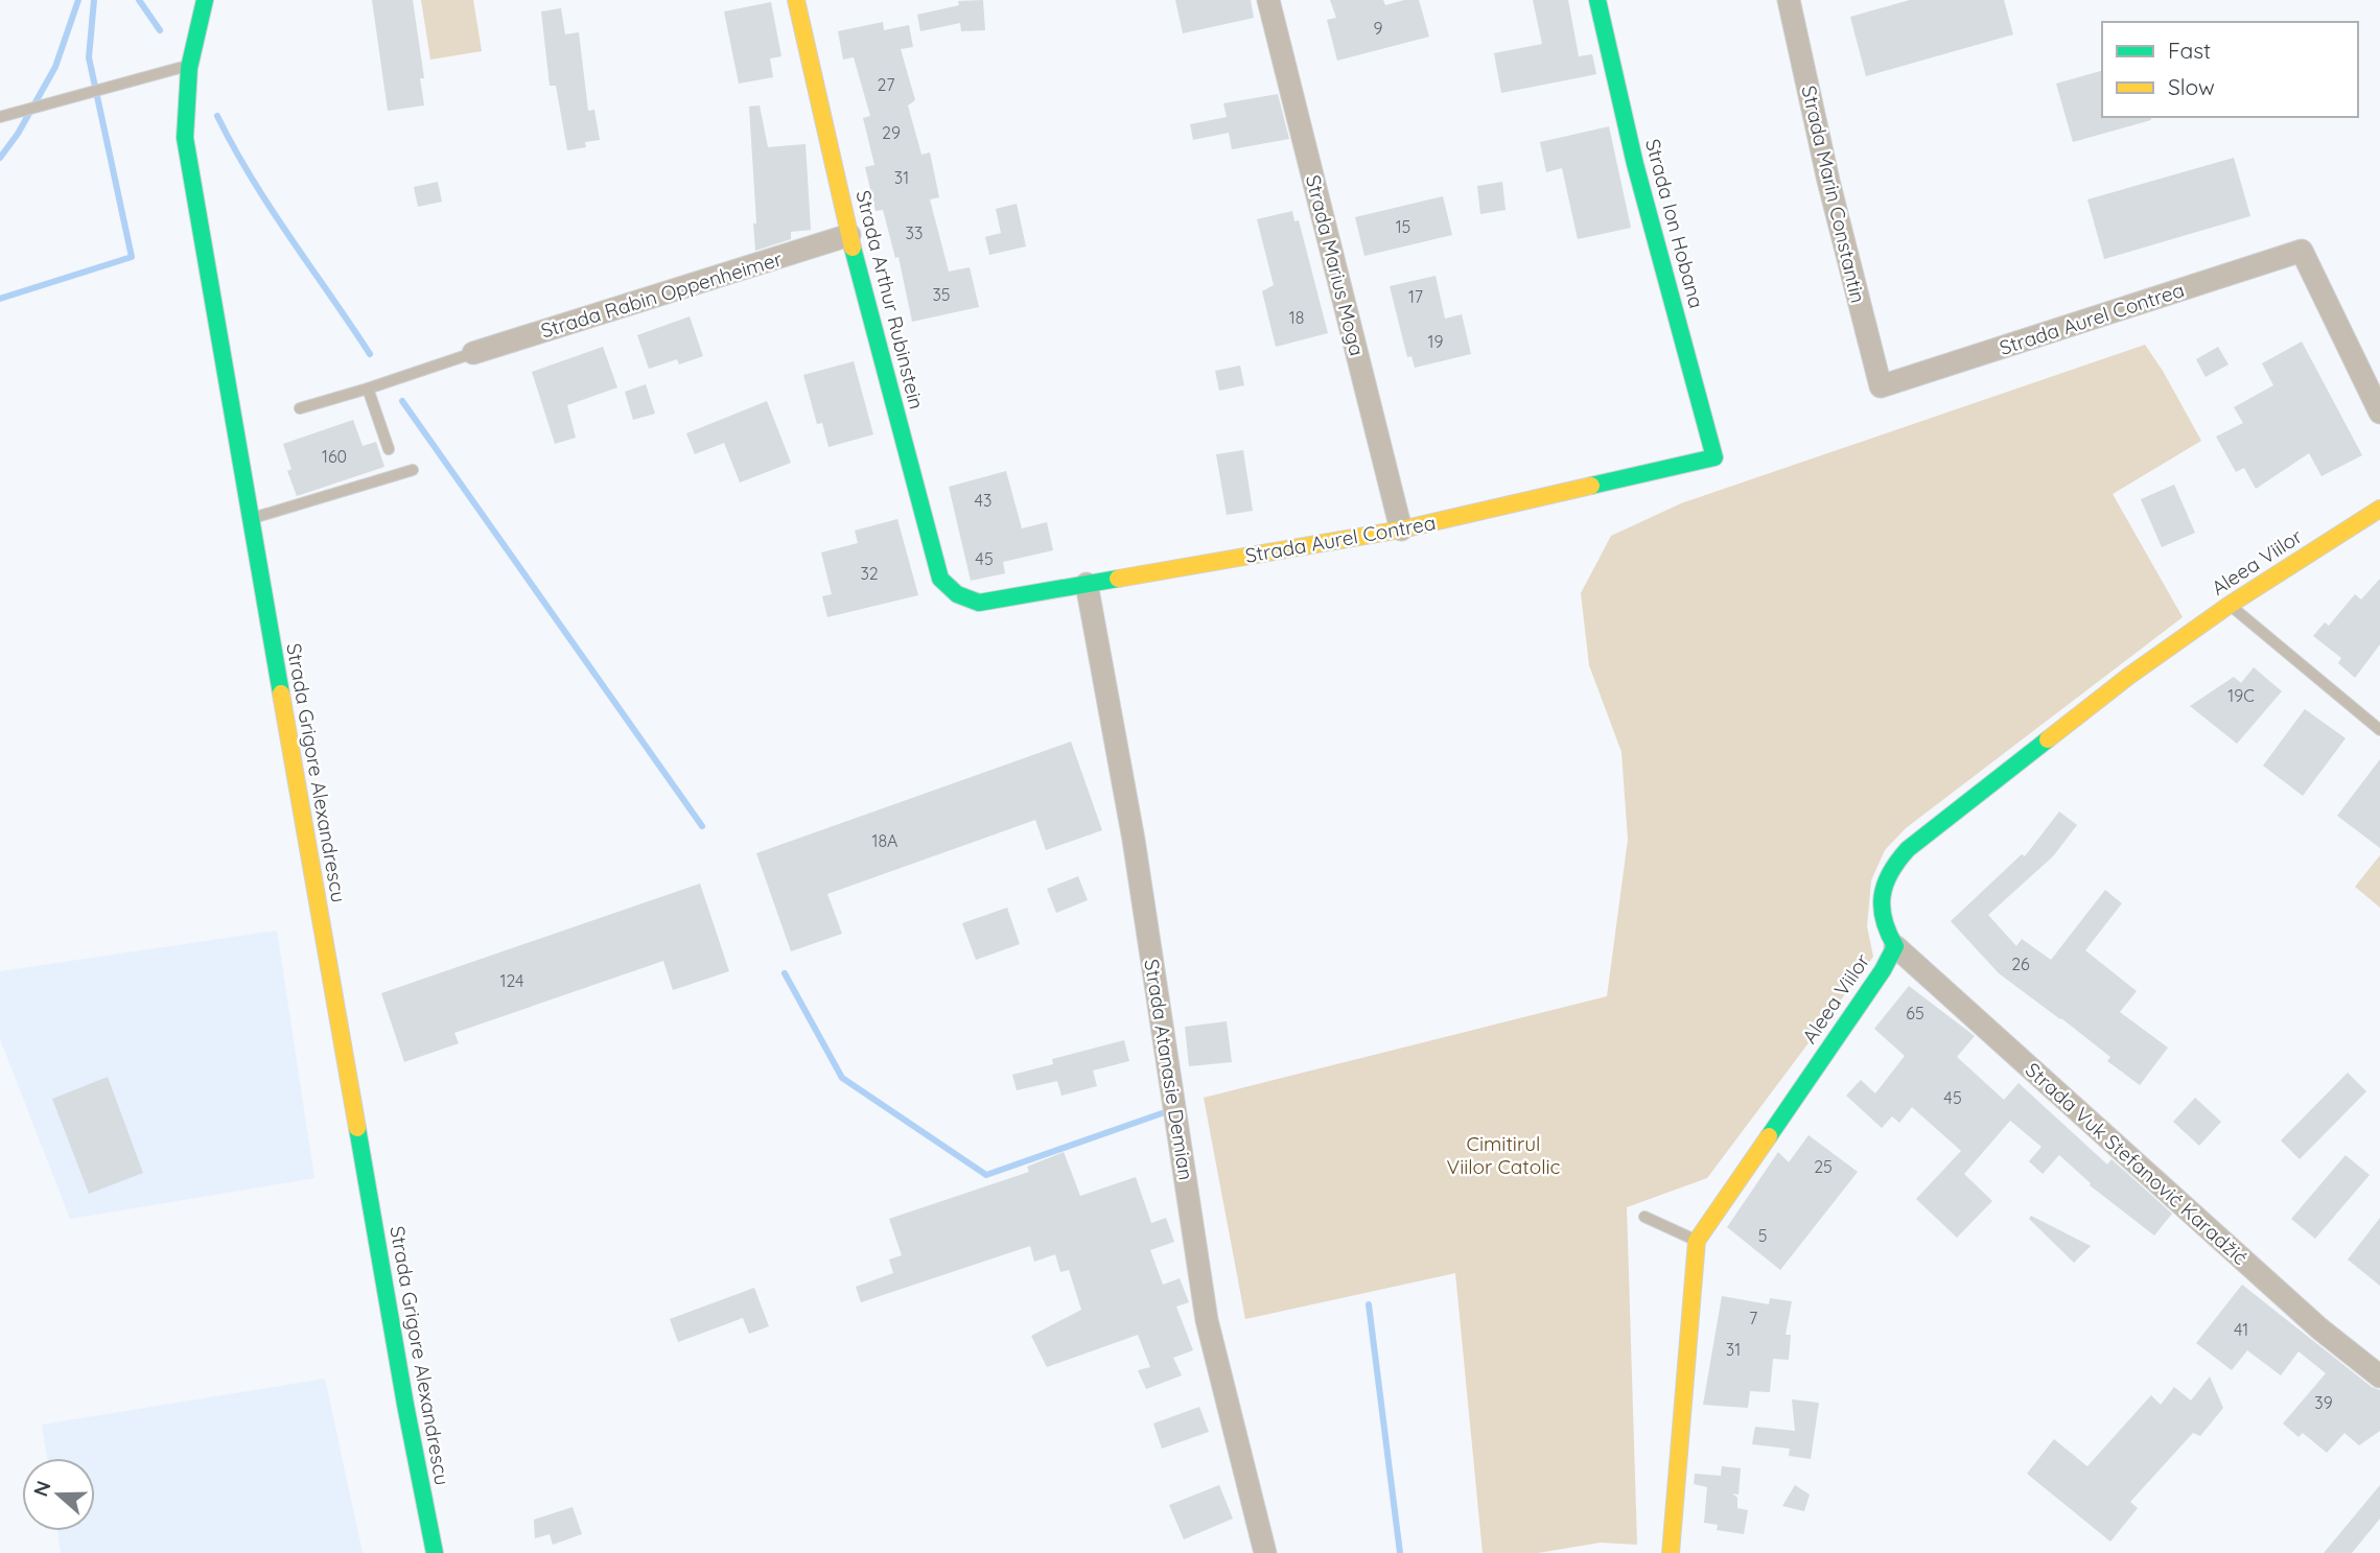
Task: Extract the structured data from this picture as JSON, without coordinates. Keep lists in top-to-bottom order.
{
  "streets": {
    "street": [
      "Strada Marin Constantin",
      "Strada Ion Hobana",
      "Strada Marius Moga",
      "Strada Rabin Oppenheimer",
      "Strada Arthur Rubinstein",
      "Strada Aurel Contrea",
      "Aleea Viilor",
      "Strada Grigore Alexandrescu",
      "Strada Atanasie Demian",
      "Strada Vuk Stefanović Karadžić"
    ]
  },
  "crossings": [
    ["Strada Marin Constantin", "Strada Aurel Contrea"],
    ["Strada Ion Hobana", "Strada Aurel Contrea"],
    ["Strada Marius Moga", "Strada Aurel Contrea"],
    ["Strada Rabin Oppenheimer", "Strada Arthur Rubinstein"],
    ["Strada Arthur Rubinstein", "Strada Aurel Contrea"],
    ["Strada Aurel Contrea", "Strada Atanasie Demian"],
    ["Aleea Viilor", "Strada Vuk Stefanović Karadžić"]
  ],
  "parks": ["Cimitirul Viilor Catolic"],
  "house_numbers": [
    "9",
    "27",
    "29",
    "31",
    "15",
    "33",
    "35",
    "17",
    "18",
    "19",
    "160",
    "43",
    "45",
    "32",
    "19C",
    "18A",
    "26",
    "124",
    "65",
    "45",
    "25",
    "5",
    "7",
    "41",
    "31",
    "39"
  ],
  "legend": ["Fast", "Slow"],
  "north": "left"
}
